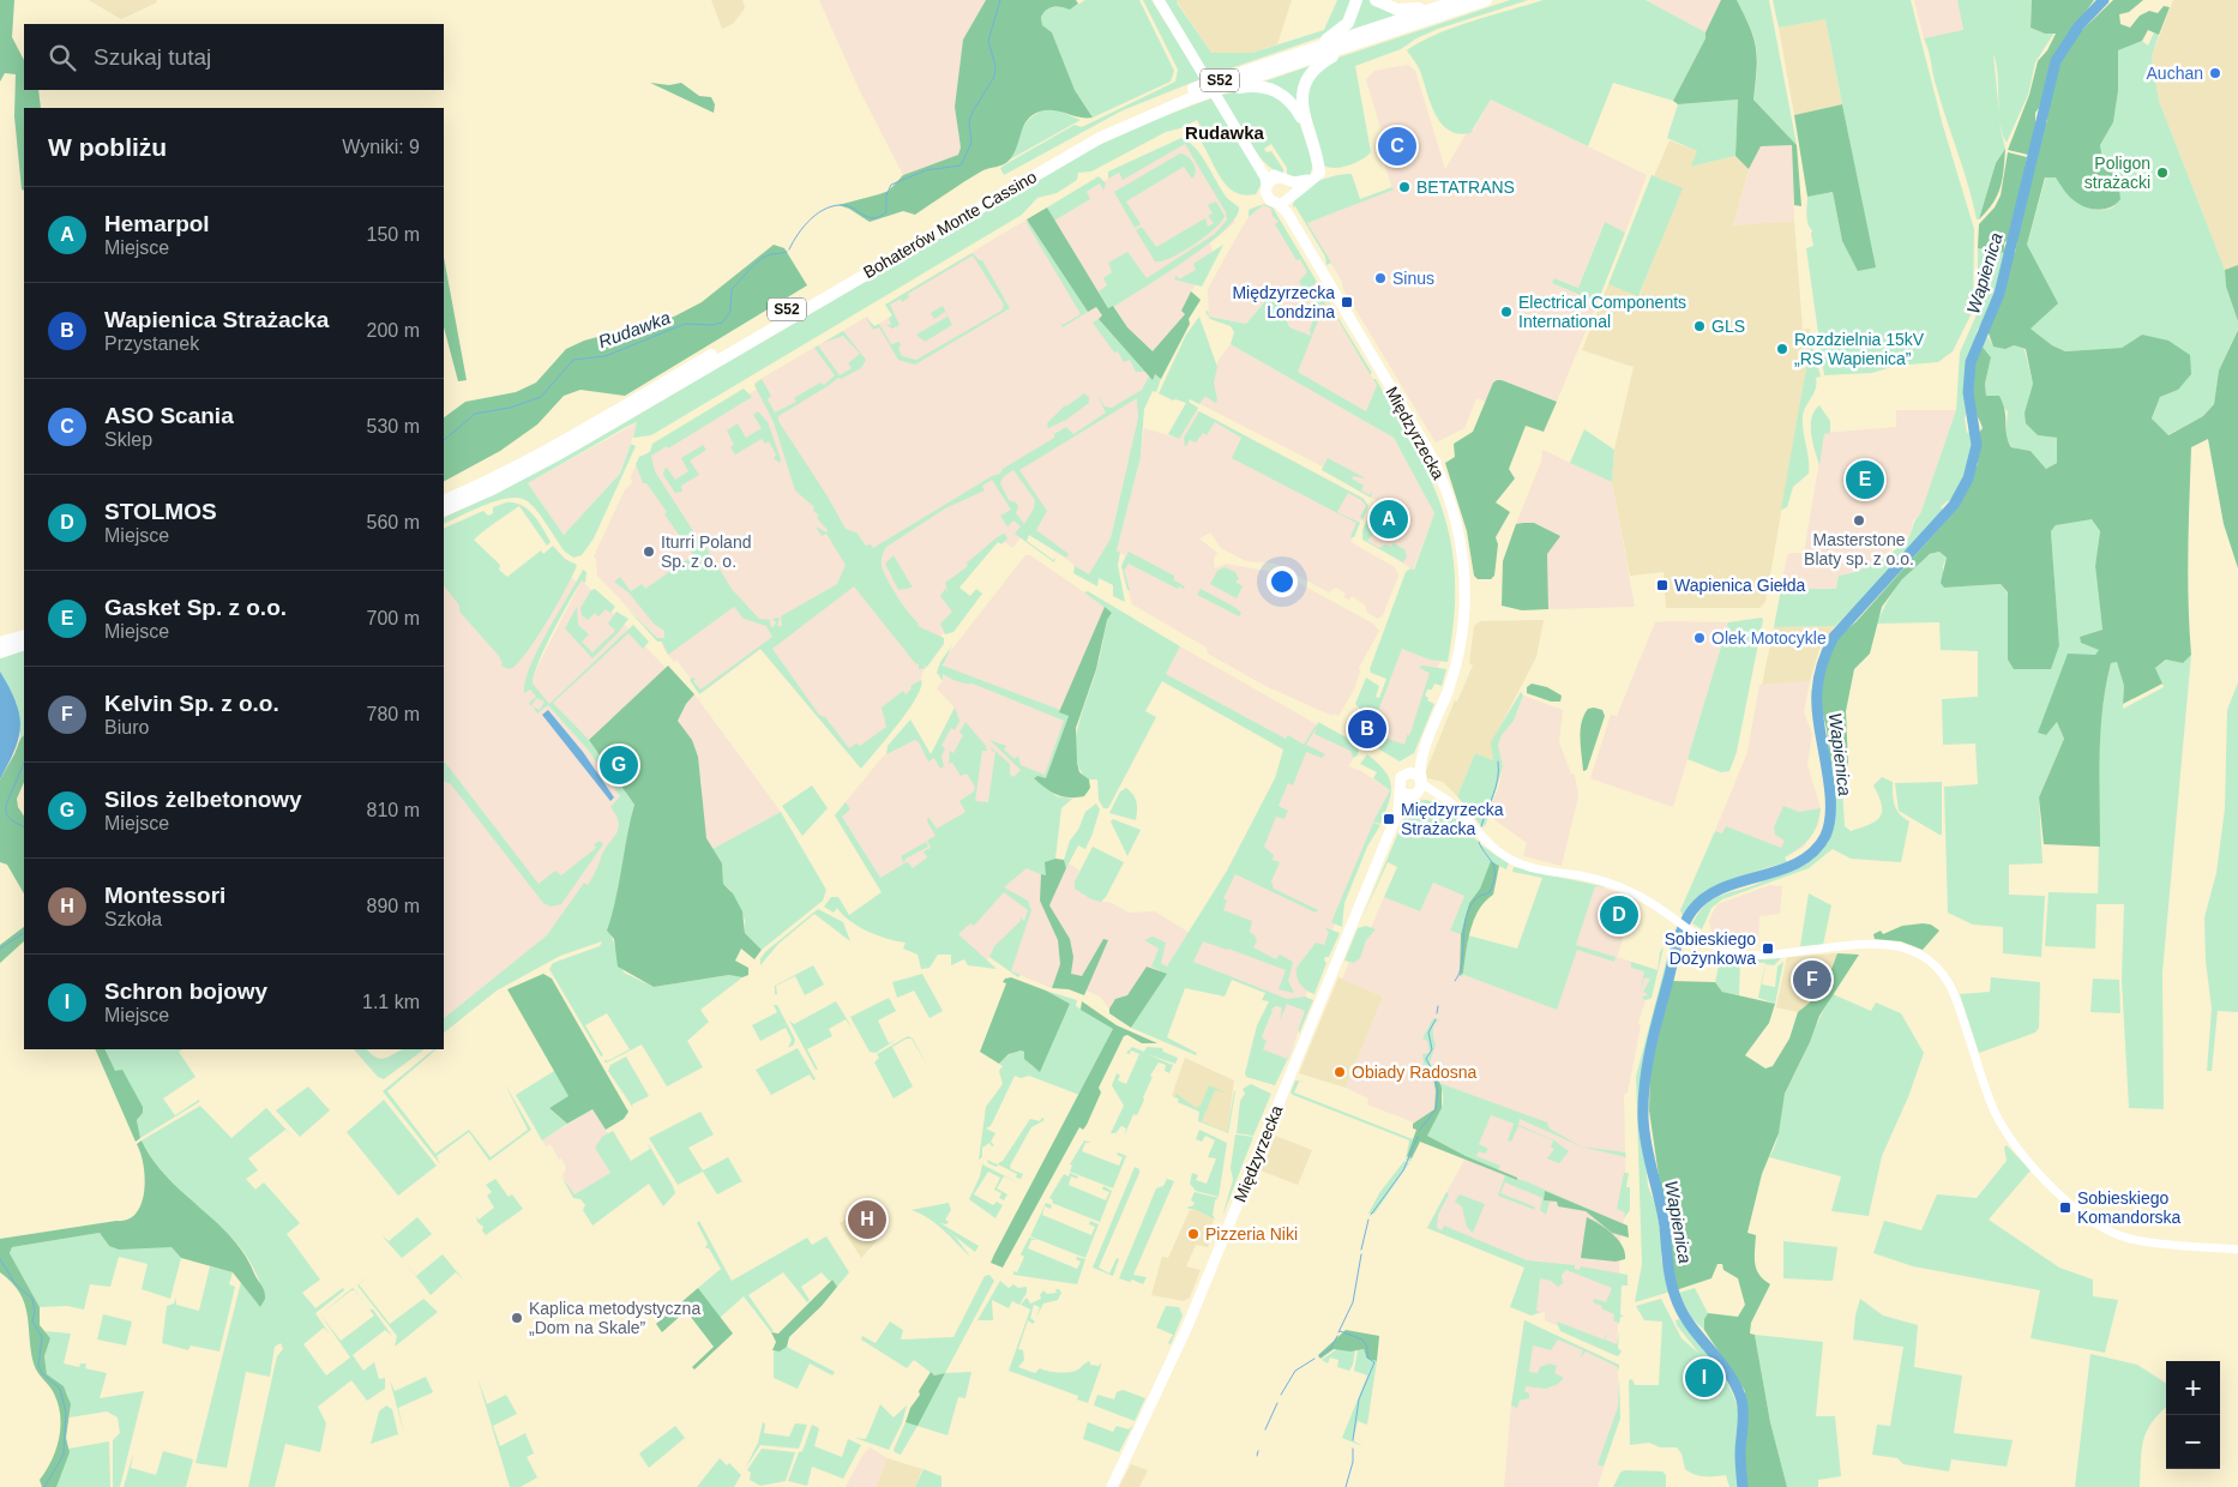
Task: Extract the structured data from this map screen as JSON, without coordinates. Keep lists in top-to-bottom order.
{
  "streets": {
    "highway": ["S52", "Bohaterów Monte Cassino"],
    "main road": ["Międzyrzecka"]
  },
  "districts": ["Rudawka"],
  "water": ["Wapienica", "Rudawka"],
  "places": {
    "other": [
      "Auchan",
      "Poligon strażacki",
      "BETATRANS",
      "Sinus",
      "Electrical Components International",
      "GLS",
      "Rozdzielnia 15kV „RS Wapienica”",
      "Masterstone Blaty sp. z o.o.",
      "Iturri Poland Sp. z o. o.",
      "Olek Motocykle",
      "Obiady Radosna",
      "Pizzeria Niki",
      "Kaplica metodystyczna „Dom na Skale”"
    ],
    "transit": [
      "Międzyrzecka Londzina",
      "Wapienica Giełda",
      "Międzyrzecka Strażacka",
      "Sobieskiego Dożynkowa",
      "Sobieskiego Komandorska"
    ]
  },
  "page": {
    "search": "Szukaj tutaj",
    "heading": ["W pobliżu", "Wyniki: 9"],
    "pins": [
      "C",
      "E",
      "A",
      "B",
      "G",
      "D",
      "F",
      "H",
      "I"
    ],
    "list": [
      {
        "mark": "A",
        "name": "Hemarpol",
        "note": "Miejsce",
        "value": "150 m"
      },
      {
        "mark": "B",
        "name": "Wapienica Strażacka",
        "note": "Przystanek",
        "value": "200 m"
      },
      {
        "mark": "C",
        "name": "ASO Scania",
        "note": "Sklep",
        "value": "530 m"
      },
      {
        "mark": "D",
        "name": "STOLMOS",
        "note": "Miejsce",
        "value": "560 m"
      },
      {
        "mark": "E",
        "name": "Gasket Sp. z o.o.",
        "note": "Miejsce",
        "value": "700 m"
      },
      {
        "mark": "F",
        "name": "Kelvin Sp. z o.o.",
        "note": "Biuro",
        "value": "780 m"
      },
      {
        "mark": "G",
        "name": "Silos żelbetonowy",
        "note": "Miejsce",
        "value": "810 m"
      },
      {
        "mark": "H",
        "name": "Montessori",
        "note": "Szkoła",
        "value": "890 m"
      },
      {
        "mark": "I",
        "name": "Schron bojowy",
        "note": "Miejsce",
        "value": "1.1 km"
      }
    ],
    "map_buttons": ["+", "−"]
  }
}
